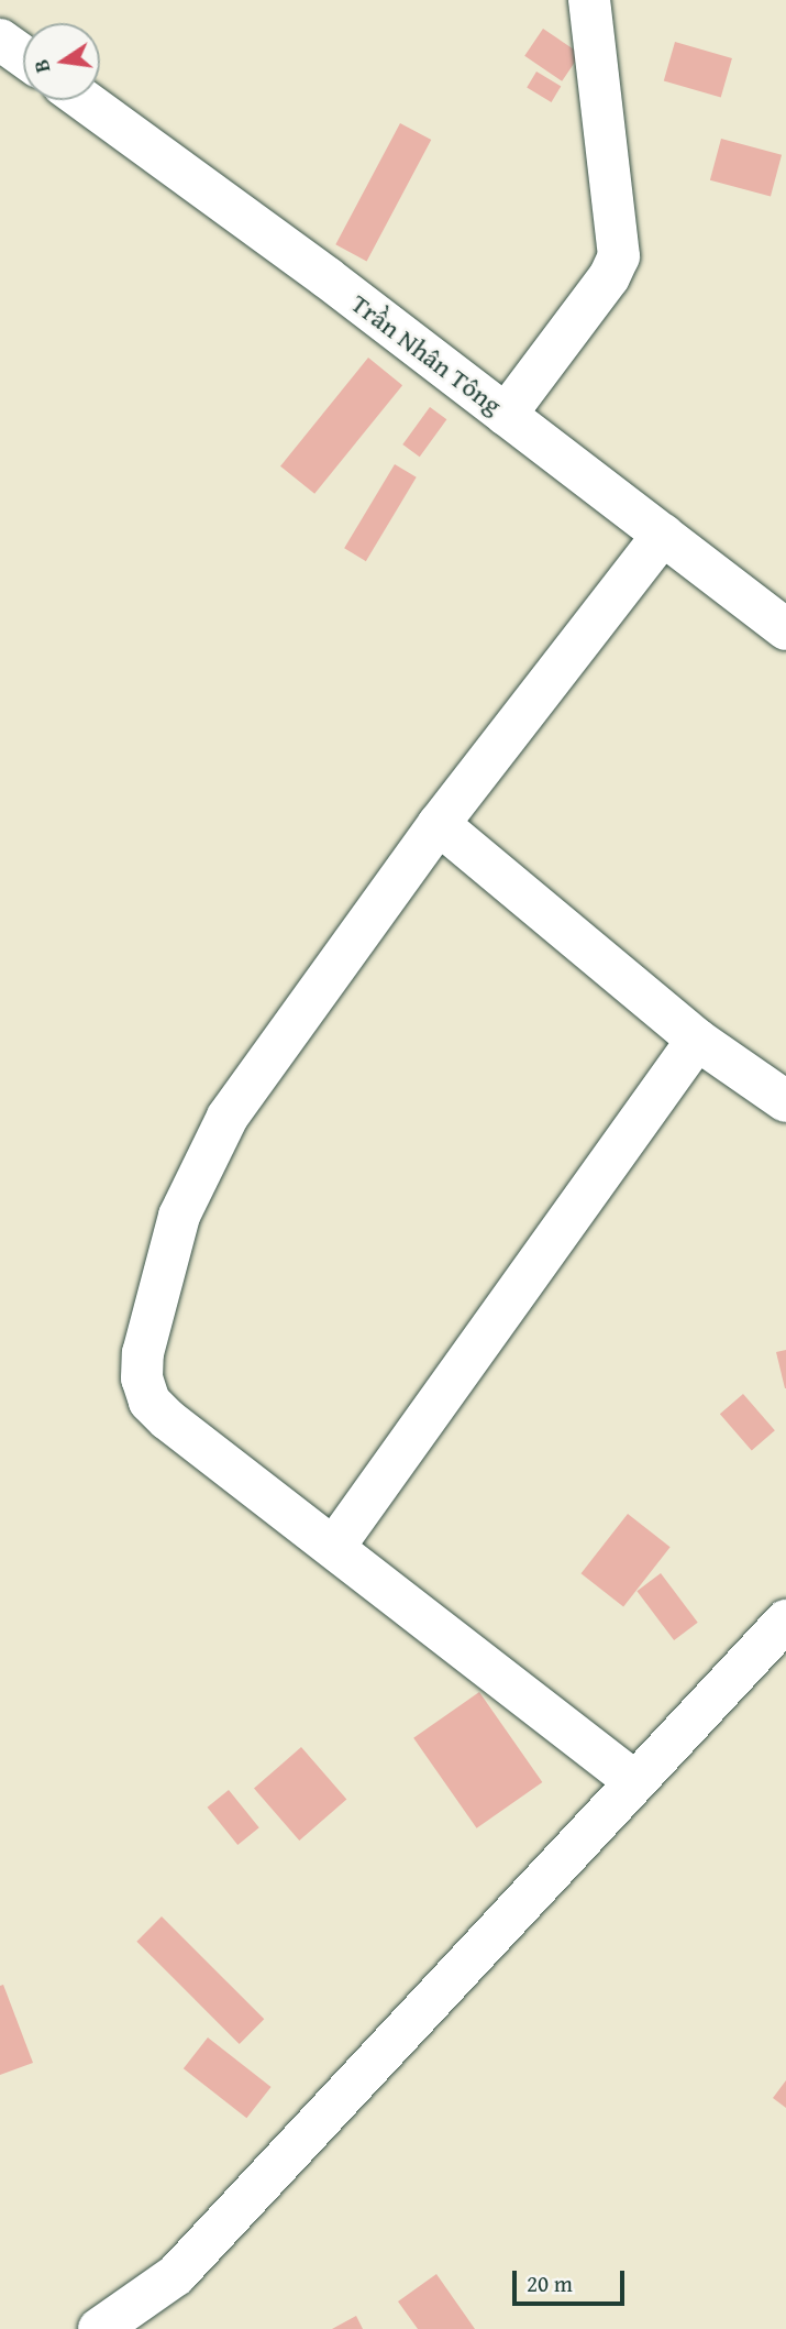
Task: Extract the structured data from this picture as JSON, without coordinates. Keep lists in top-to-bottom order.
{
  "streets": {
    "street": ["Trần Nhân Tông"]
  },
  "scale_bar": "20 m",
  "north": "left"
}
